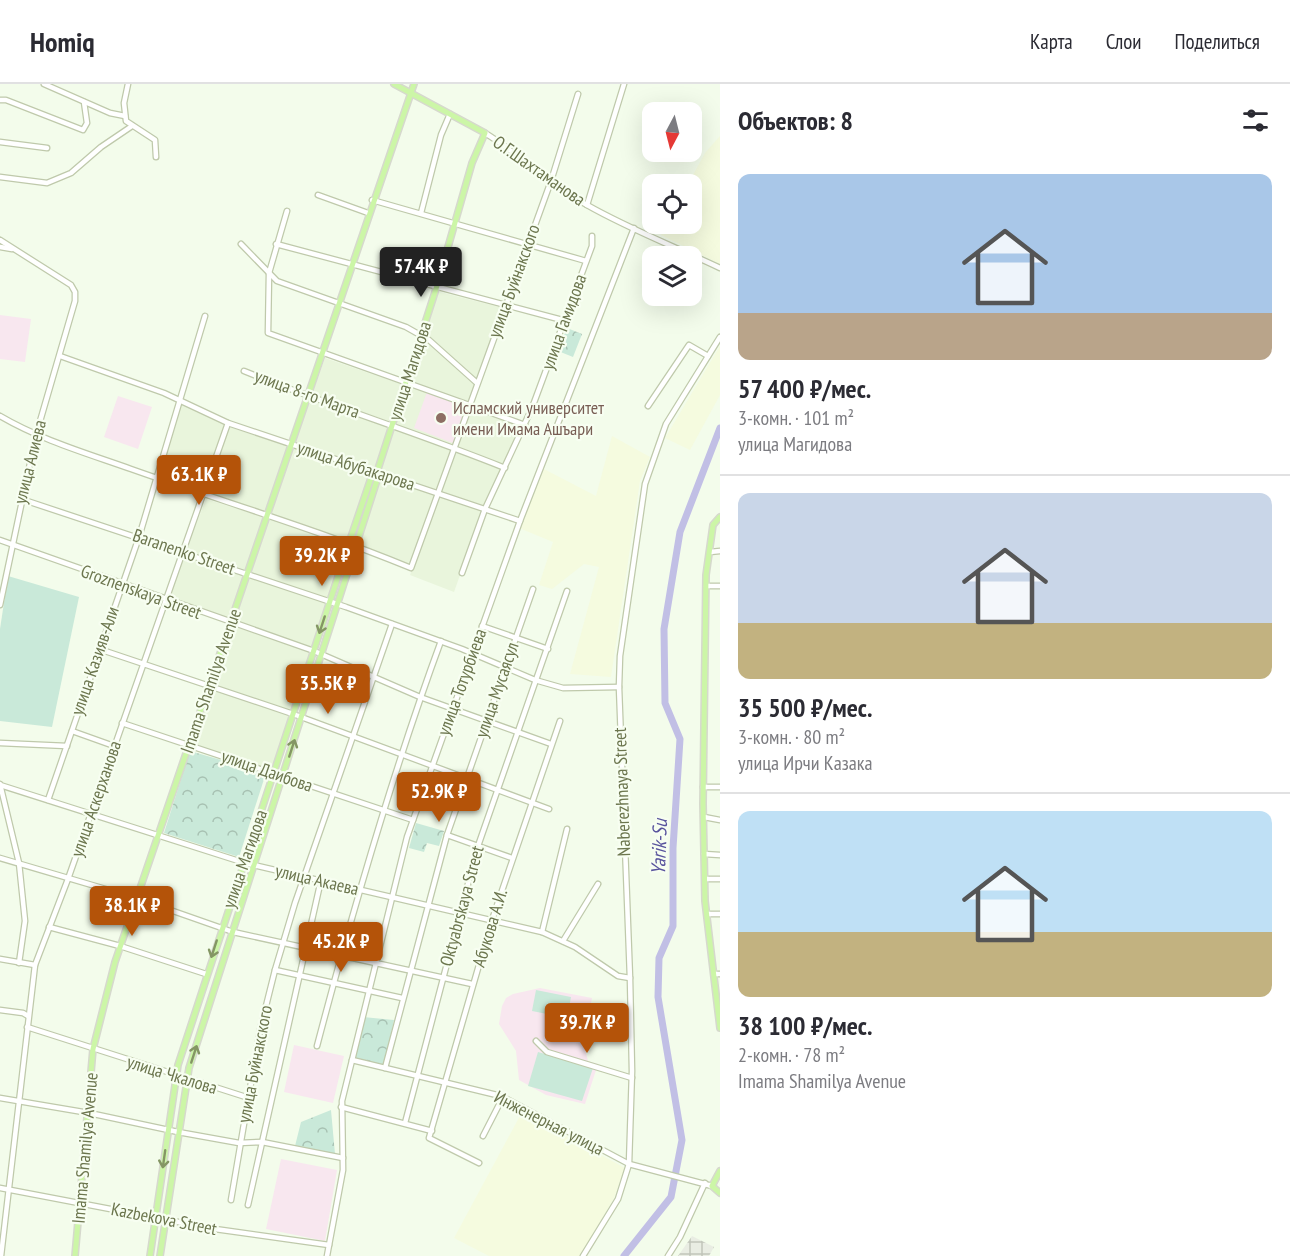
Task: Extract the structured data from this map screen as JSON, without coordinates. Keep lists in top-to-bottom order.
{
  "streets": {
    "main road": ["О.Г.Шахтаманова", "улица Магидова", "Imama Shamilya Avenue"],
    "street": [
      "улица Буйнакского",
      "улица Гамидова",
      "улица 8-го Марта",
      "улица Алиева",
      "улица Абубакарова",
      "Baranenko Street",
      "Groznenskaya Street",
      "улица Казияв-Али",
      "улица Тотурбиева",
      "улица Мусаясул",
      "улица Даибова",
      "Naberezhnaya Street",
      "улица Аскерханова",
      "улица Акаева",
      "Oktyabrskaya Street",
      "Абукова А.И.",
      "улица Чкалова",
      "Инженерная улица",
      "Kazbekova Street"
    ]
  },
  "crossings": [
    ["О.Г.Шахтаманова", "улица Буйнакского"],
    ["О.Г.Шахтаманова", "улица Магидова"],
    ["О.Г.Шахтаманова", "Imama Shamilya Avenue"],
    ["О.Г.Шахтаманова", "улица Тотурбиева"],
    ["улица Буйнакского", "улица Магидова"],
    ["улица Буйнакского", "улица 8-го Марта"],
    ["улица Буйнакского", "улица Абубакарова"],
    ["улица Буйнакского", "Baranenko Street"],
    ["улица Буйнакского", "Groznenskaya Street"],
    ["улица Буйнакского", "улица Даибова"],
    ["улица Буйнакского", "улица Акаева"],
    ["улица Буйнакского", "улица Чкалова"],
    ["улица Гамидова", "улица 8-го Марта"],
    ["улица Гамидова", "улица Абубакарова"],
    ["улица Магидова", "улица 8-го Марта"],
    ["улица Магидова", "улица Абубакарова"],
    ["улица Магидова", "Baranenko Street"],
    ["улица Магидова", "Groznenskaya Street"],
    ["улица Магидова", "улица Даибова"],
    ["улица Магидова", "улица Акаева"],
    ["улица Магидова", "улица Чкалова"],
    ["улица Магидова", "Kazbekova Street"],
    ["улица 8-го Марта", "Imama Shamilya Avenue"],
    ["улица Алиева", "улица Абубакарова"],
    ["улица Алиева", "Baranenko Street"],
    ["улица Алиева", "Groznenskaya Street"],
    ["улица Абубакарова", "улица Казияв-Али"],
    ["улица Абубакарова", "Imama Shamilya Avenue"],
    ["улица Абубакарова", "улица Тотурбиева"],
    ["улица Абубакарова", "улица Аскерханова"],
    ["Baranenko Street", "улица Казияв-Али"],
    ["Baranenko Street", "Imama Shamilya Avenue"],
    ["Baranenko Street", "улица Тотурбиева"],
    ["Baranenko Street", "улица Мусаясул"],
    ["Baranenko Street", "Naberezhnaya Street"],
    ["Baranenko Street", "улица Аскерханова"],
    ["Baranenko Street", "Oktyabrskaya Street"],
    ["Groznenskaya Street", "улица Казияв-Али"],
    ["Groznenskaya Street", "Imama Shamilya Avenue"],
    ["Groznenskaya Street", "улица Тотурбиева"],
    ["Groznenskaya Street", "улица Мусаясул"],
    ["Groznenskaya Street", "улица Аскерханова"],
    ["Groznenskaya Street", "Oktyabrskaya Street"],
    ["Groznenskaya Street", "Абукова А.И."],
    ["улица Казияв-Али", "улица Акаева"],
    ["Imama Shamilya Avenue", "улица Даибова"],
    ["Imama Shamilya Avenue", "улица Акаева"],
    ["Imama Shamilya Avenue", "улица Чкалова"],
    ["Imama Shamilya Avenue", "Kazbekova Street"],
    ["улица Тотурбиева", "улица Даибова"],
    ["улица Тотурбиева", "улица Акаева"],
    ["улица Тотурбиева", "Инженерная улица"],
    ["улица Тотурбиева", "Kazbekova Street"],
    ["улица Мусаясул", "улица Акаева"],
    ["улица Мусаясул", "Инженерная улица"],
    ["улица Даибова", "улица Аскерханова"],
    ["Naberezhnaya Street", "улица Акаева"],
    ["Naberezhnaya Street", "Инженерная улица"],
    ["улица Аскерханова", "улица Акаева"],
    ["улица Аскерханова", "улица Чкалова"],
    ["улица Аскерханова", "Kazbekova Street"],
    ["улица Акаева", "Oktyabrskaya Street"],
    ["улица Акаева", "Абукова А.И."],
    ["Oktyabrskaya Street", "Инженерная улица"],
    ["Абукова А.И.", "Инженерная улица"]
  ],
  "water": ["Yarik-Su"],
  "places": ["Исламский университет имени Имама Ашъари"],
  "north": "bottom",
  "page": {
    "header": "Homiq",
    "nav": ["Карта", "Слои", "Поделиться"],
    "heading": "Объектов: 8",
    "list": [
      {
        "name": "57 400 ₽/мес.",
        "note": "3-комн. · 101 m² · улица Магидова"
      },
      {
        "name": "35 500 ₽/мес.",
        "note": "3-комн. · 80 m² · улица Ирчи Казака"
      },
      {
        "name": "38 100 ₽/мес.",
        "note": "2-комн. · 78 m² · Imama Shamilya Avenue"
      }
    ],
    "price": [
      "57.4K ₽",
      "63.1K ₽",
      "39.2K ₽",
      "35.5K ₽",
      "52.9K ₽",
      "38.1K ₽",
      "45.2K ₽",
      "39.7K ₽"
    ]
  }
}
